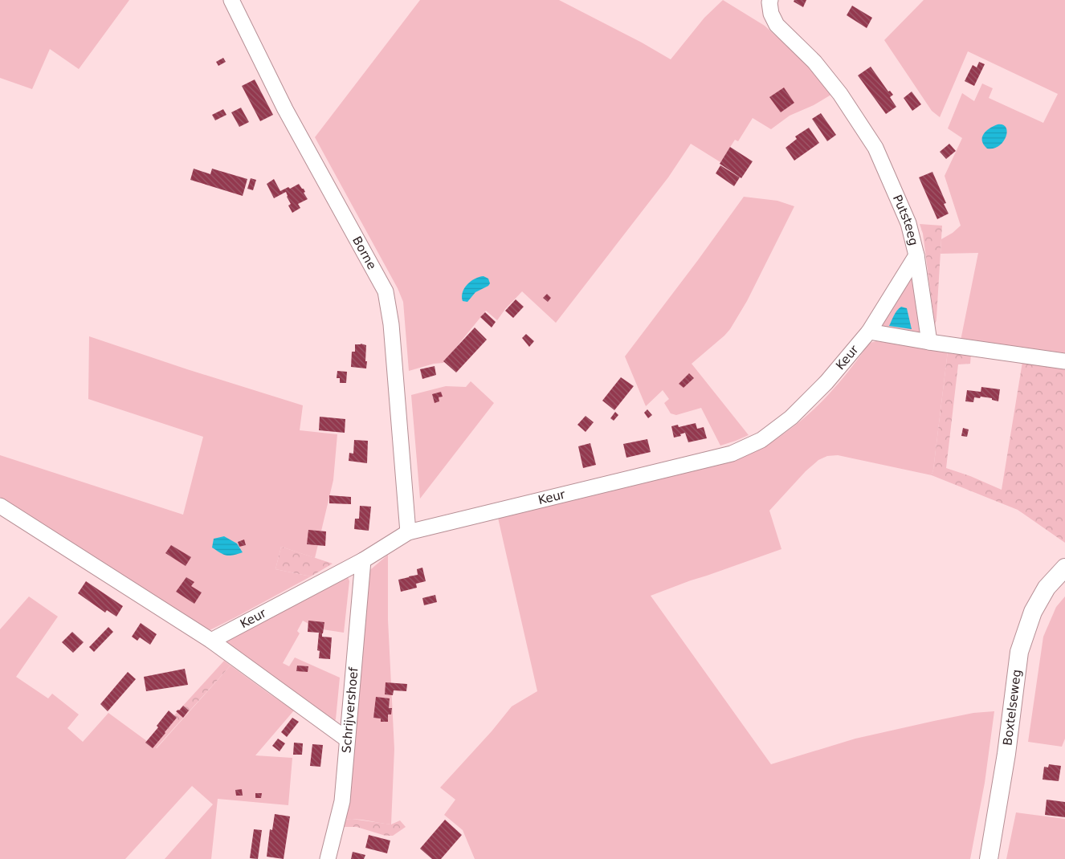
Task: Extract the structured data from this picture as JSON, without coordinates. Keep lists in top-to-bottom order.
{
  "streets": {
    "main road": ["Boxtelseweg"],
    "street": [
      "Putsteeg",
      "Borne",
      "Keur",
      "Schrijvershoef"
    ]
  },
  "crossings": [
    ["Putsteeg", "Keur"],
    ["Borne", "Keur"],
    ["Keur", "Schrijvershoef"]
  ]
}
